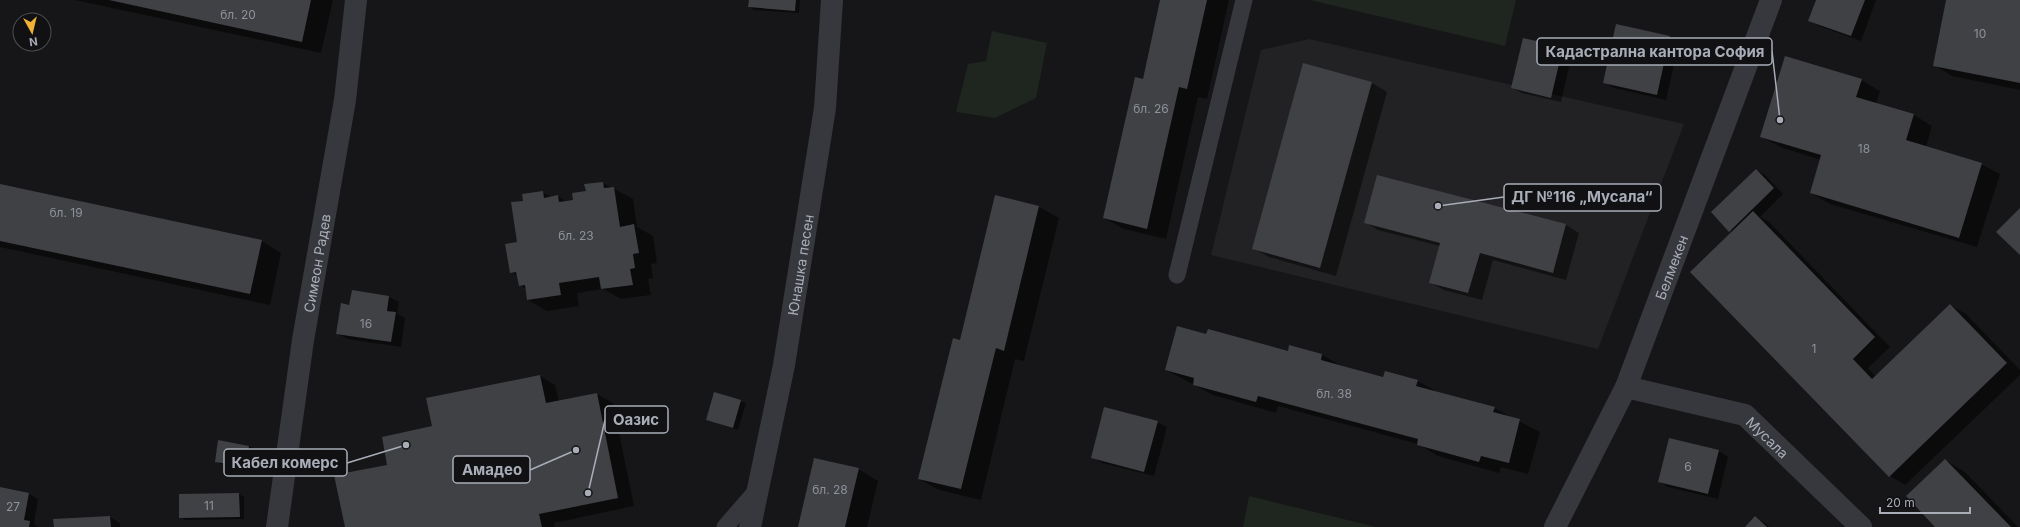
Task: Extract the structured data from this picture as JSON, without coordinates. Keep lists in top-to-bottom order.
{
  "streets": {
    "street": [
      "Симеон Радев",
      "Юнашка песен",
      "Белмекен",
      "Мусала"
    ]
  },
  "crossings": [
    ["Белмекен", "Мусала"]
  ],
  "places": [
    "Кадастрална кантора София",
    "ДГ №116 „Мусала“",
    "Кабел комерс",
    "Амадео",
    "Оазис"
  ],
  "house_numbers": [
    "бл. 20",
    "10",
    "бл. 26",
    "18",
    "бл. 19",
    "бл. 23",
    "16",
    "1",
    "бл. 38",
    "6",
    "бл. 28",
    "11",
    "27"
  ],
  "scale_bar": "20 m",
  "north": "bottom"
}
